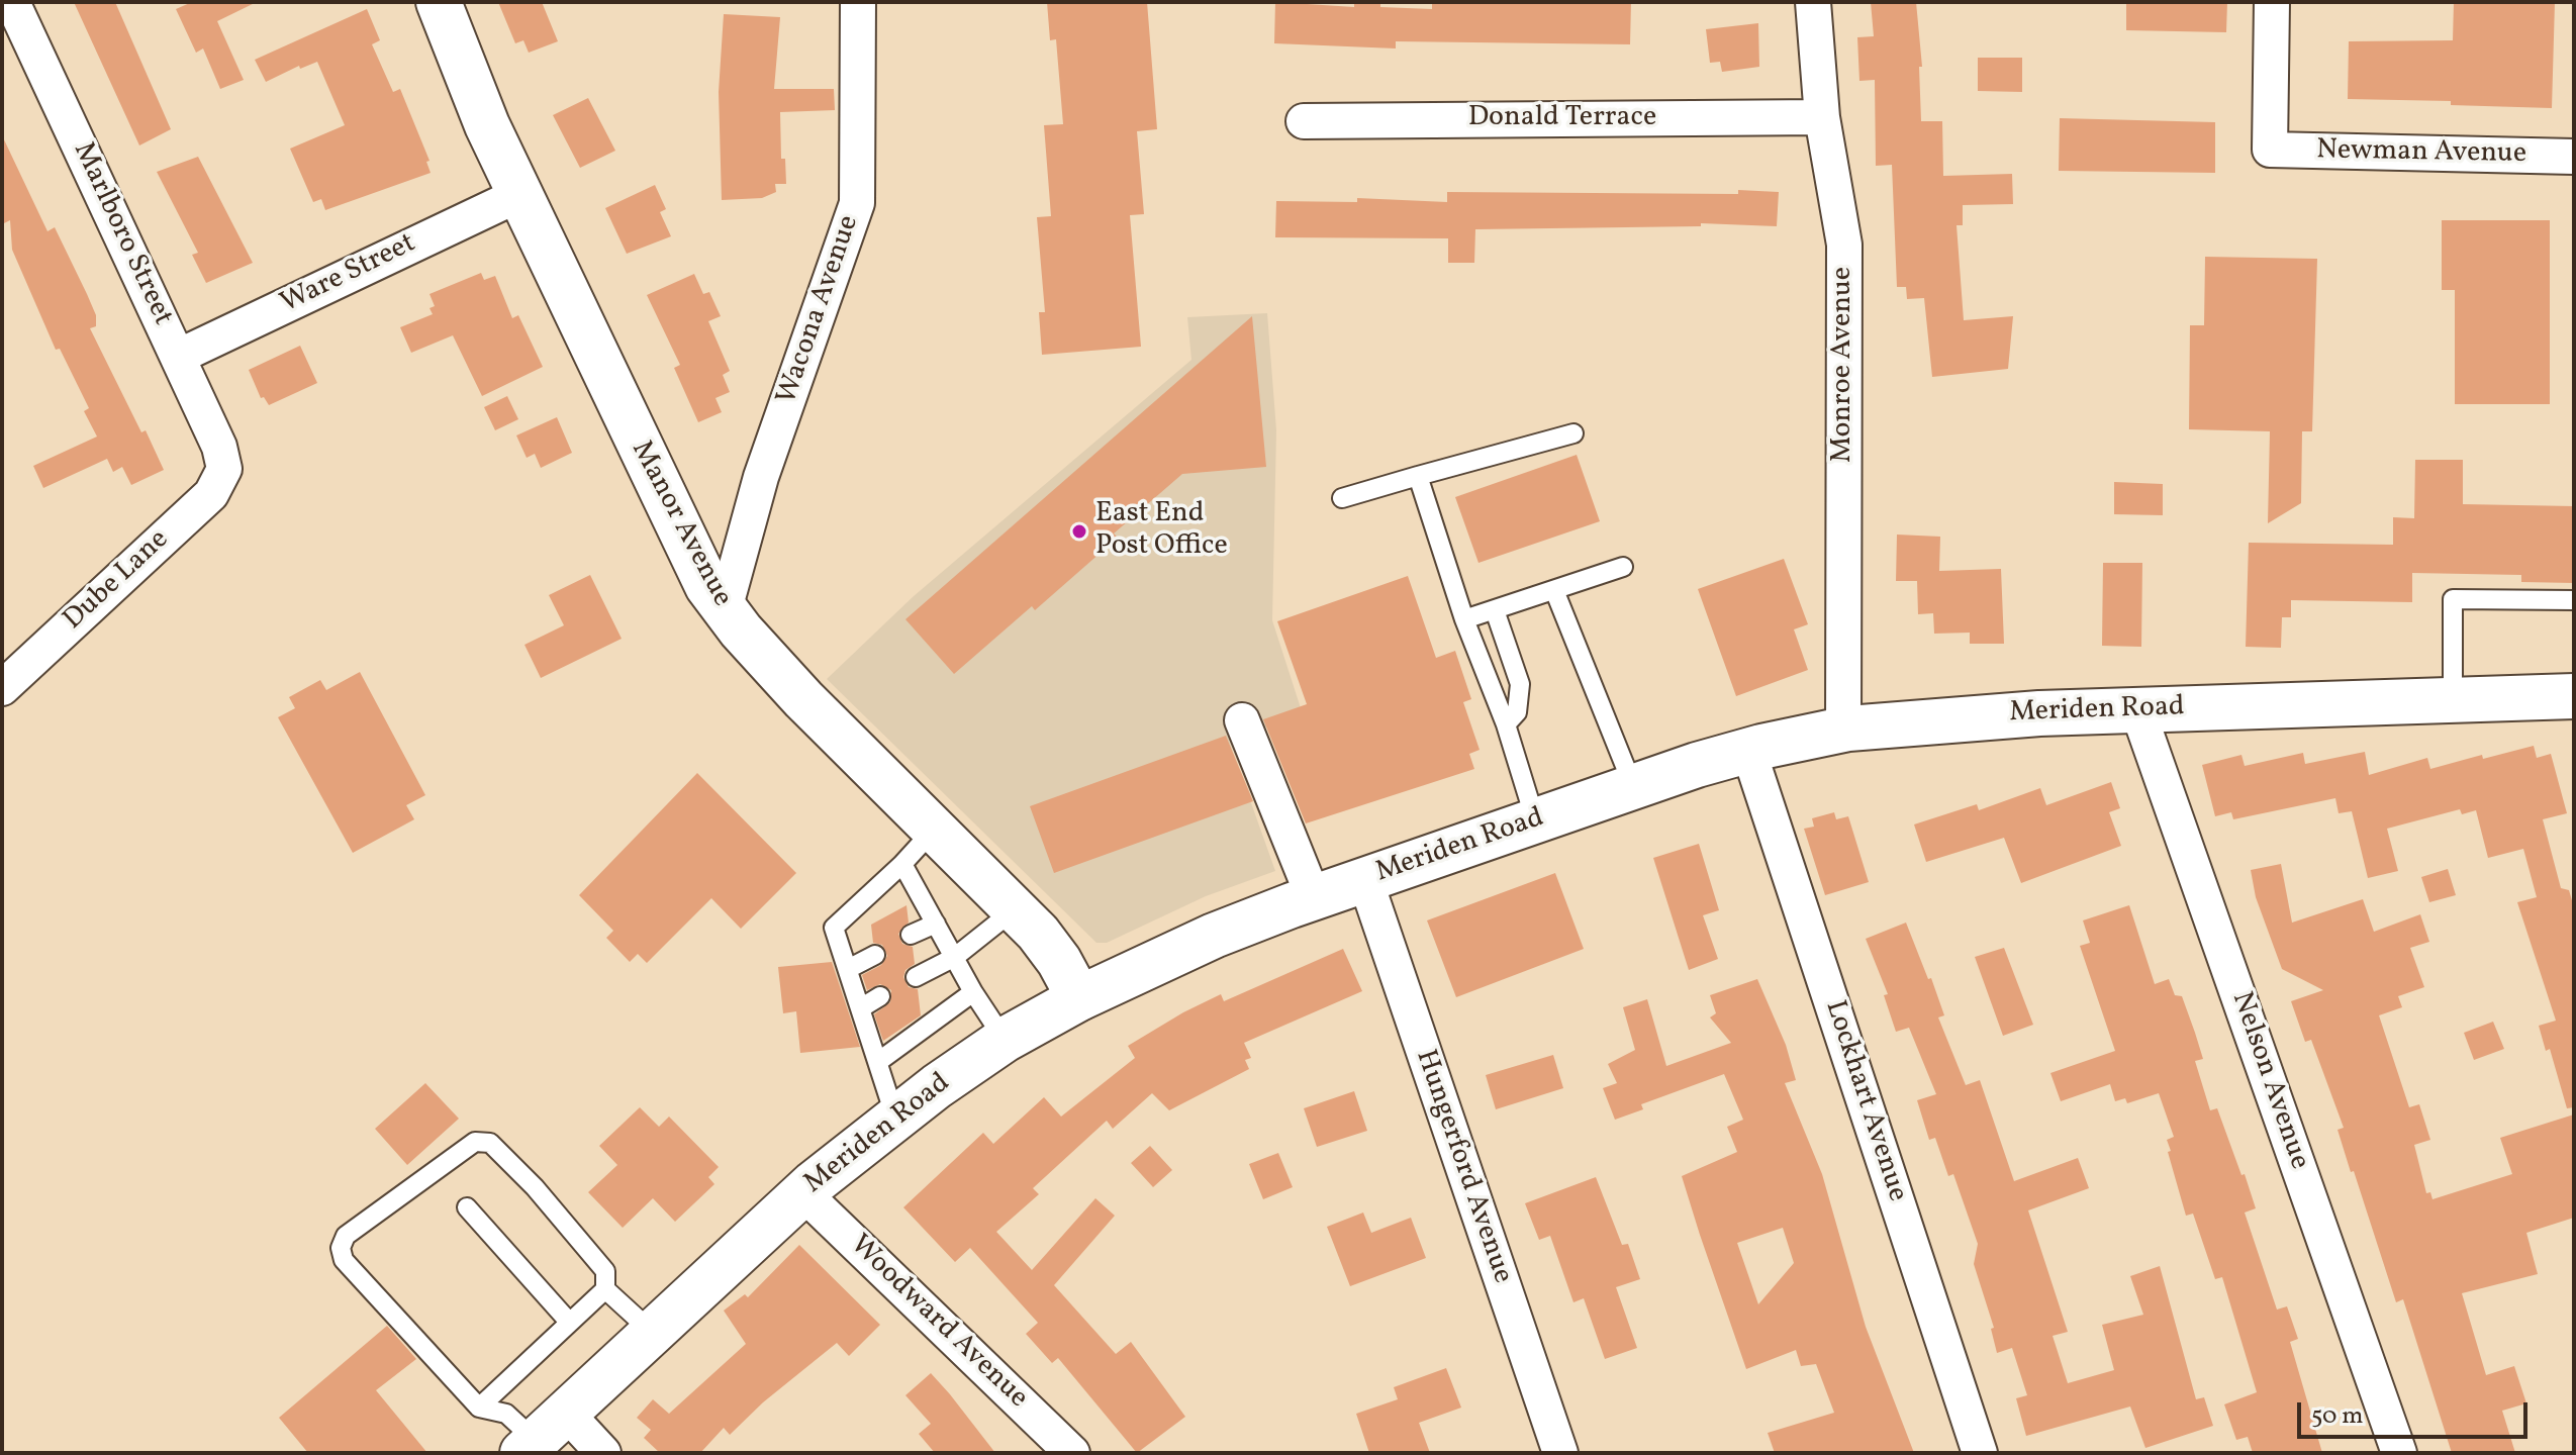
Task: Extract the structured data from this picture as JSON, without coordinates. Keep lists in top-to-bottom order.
{
  "streets": {
    "main road": ["Manor Avenue", "Meriden Road"],
    "street": [
      "Donald Terrace",
      "Newman Avenue",
      "Marlboro Street",
      "Ware Street",
      "Wacona Avenue",
      "Monroe Avenue",
      "Dube Lane",
      "Nelson Avenue",
      "Lockhart Avenue",
      "Hungerford Avenue",
      "Woodward Avenue"
    ]
  },
  "crossings": [
    ["Donald Terrace", "Monroe Avenue"],
    ["Marlboro Street", "Ware Street"],
    ["Marlboro Street", "Dube Lane"],
    ["Ware Street", "Manor Avenue"],
    ["Wacona Avenue", "Manor Avenue"],
    ["Monroe Avenue", "Meriden Road"],
    ["Manor Avenue", "Meriden Road"],
    ["Meriden Road", "Nelson Avenue"],
    ["Meriden Road", "Lockhart Avenue"],
    ["Meriden Road", "Hungerford Avenue"],
    ["Meriden Road", "Woodward Avenue"]
  ],
  "places": ["East End Post Office"],
  "scale_bar": "50 m"
}
